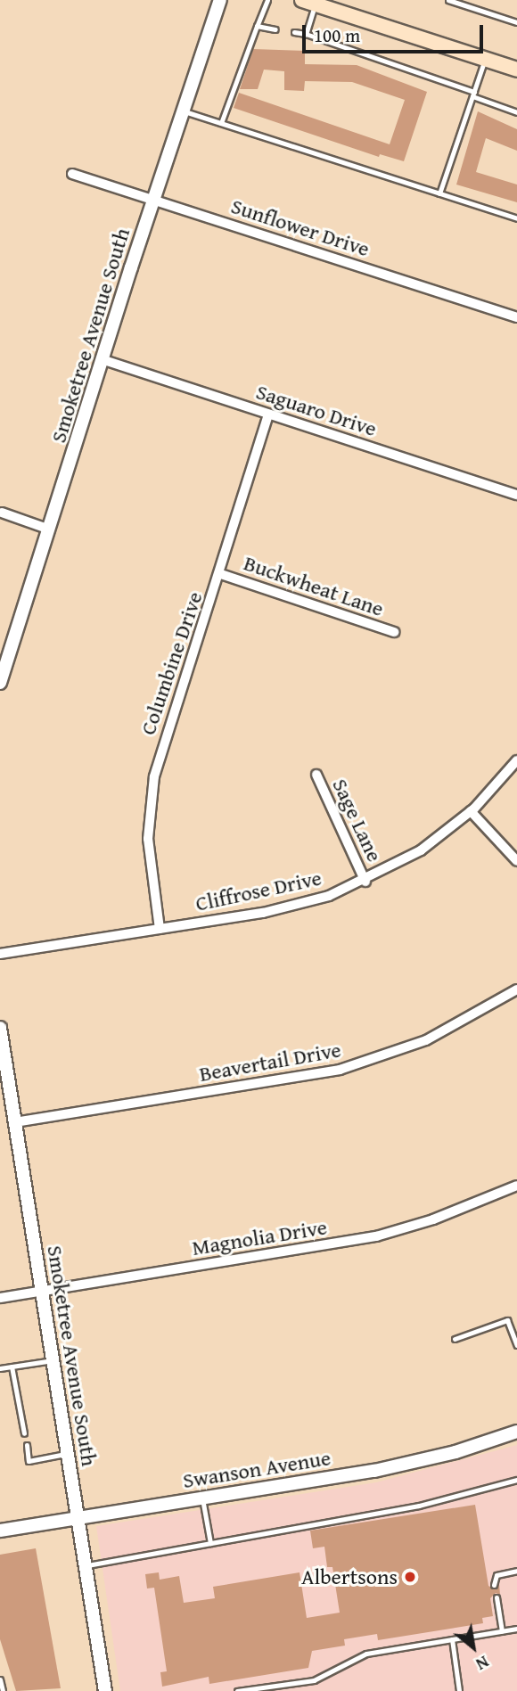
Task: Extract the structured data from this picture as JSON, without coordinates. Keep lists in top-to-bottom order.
{
  "streets": {
    "street": [
      "Sunflower Drive",
      "Smoketree Avenue South",
      "Saguaro Drive",
      "Buckwheat Lane",
      "Columbine Drive",
      "Sage Lane",
      "Cliffrose Drive",
      "Beavertail Drive",
      "Magnolia Drive",
      "Swanson Avenue"
    ]
  },
  "crossings": [
    ["Sunflower Drive", "Smoketree Avenue South"],
    ["Smoketree Avenue South", "Saguaro Drive"],
    ["Smoketree Avenue South", "Beavertail Drive"],
    ["Smoketree Avenue South", "Magnolia Drive"],
    ["Smoketree Avenue South", "Swanson Avenue"],
    ["Saguaro Drive", "Columbine Drive"],
    ["Buckwheat Lane", "Columbine Drive"],
    ["Columbine Drive", "Cliffrose Drive"],
    ["Sage Lane", "Cliffrose Drive"]
  ],
  "places": ["Albertsons"],
  "scale_bar": "100 m",
  "north": "bottom right"
}
